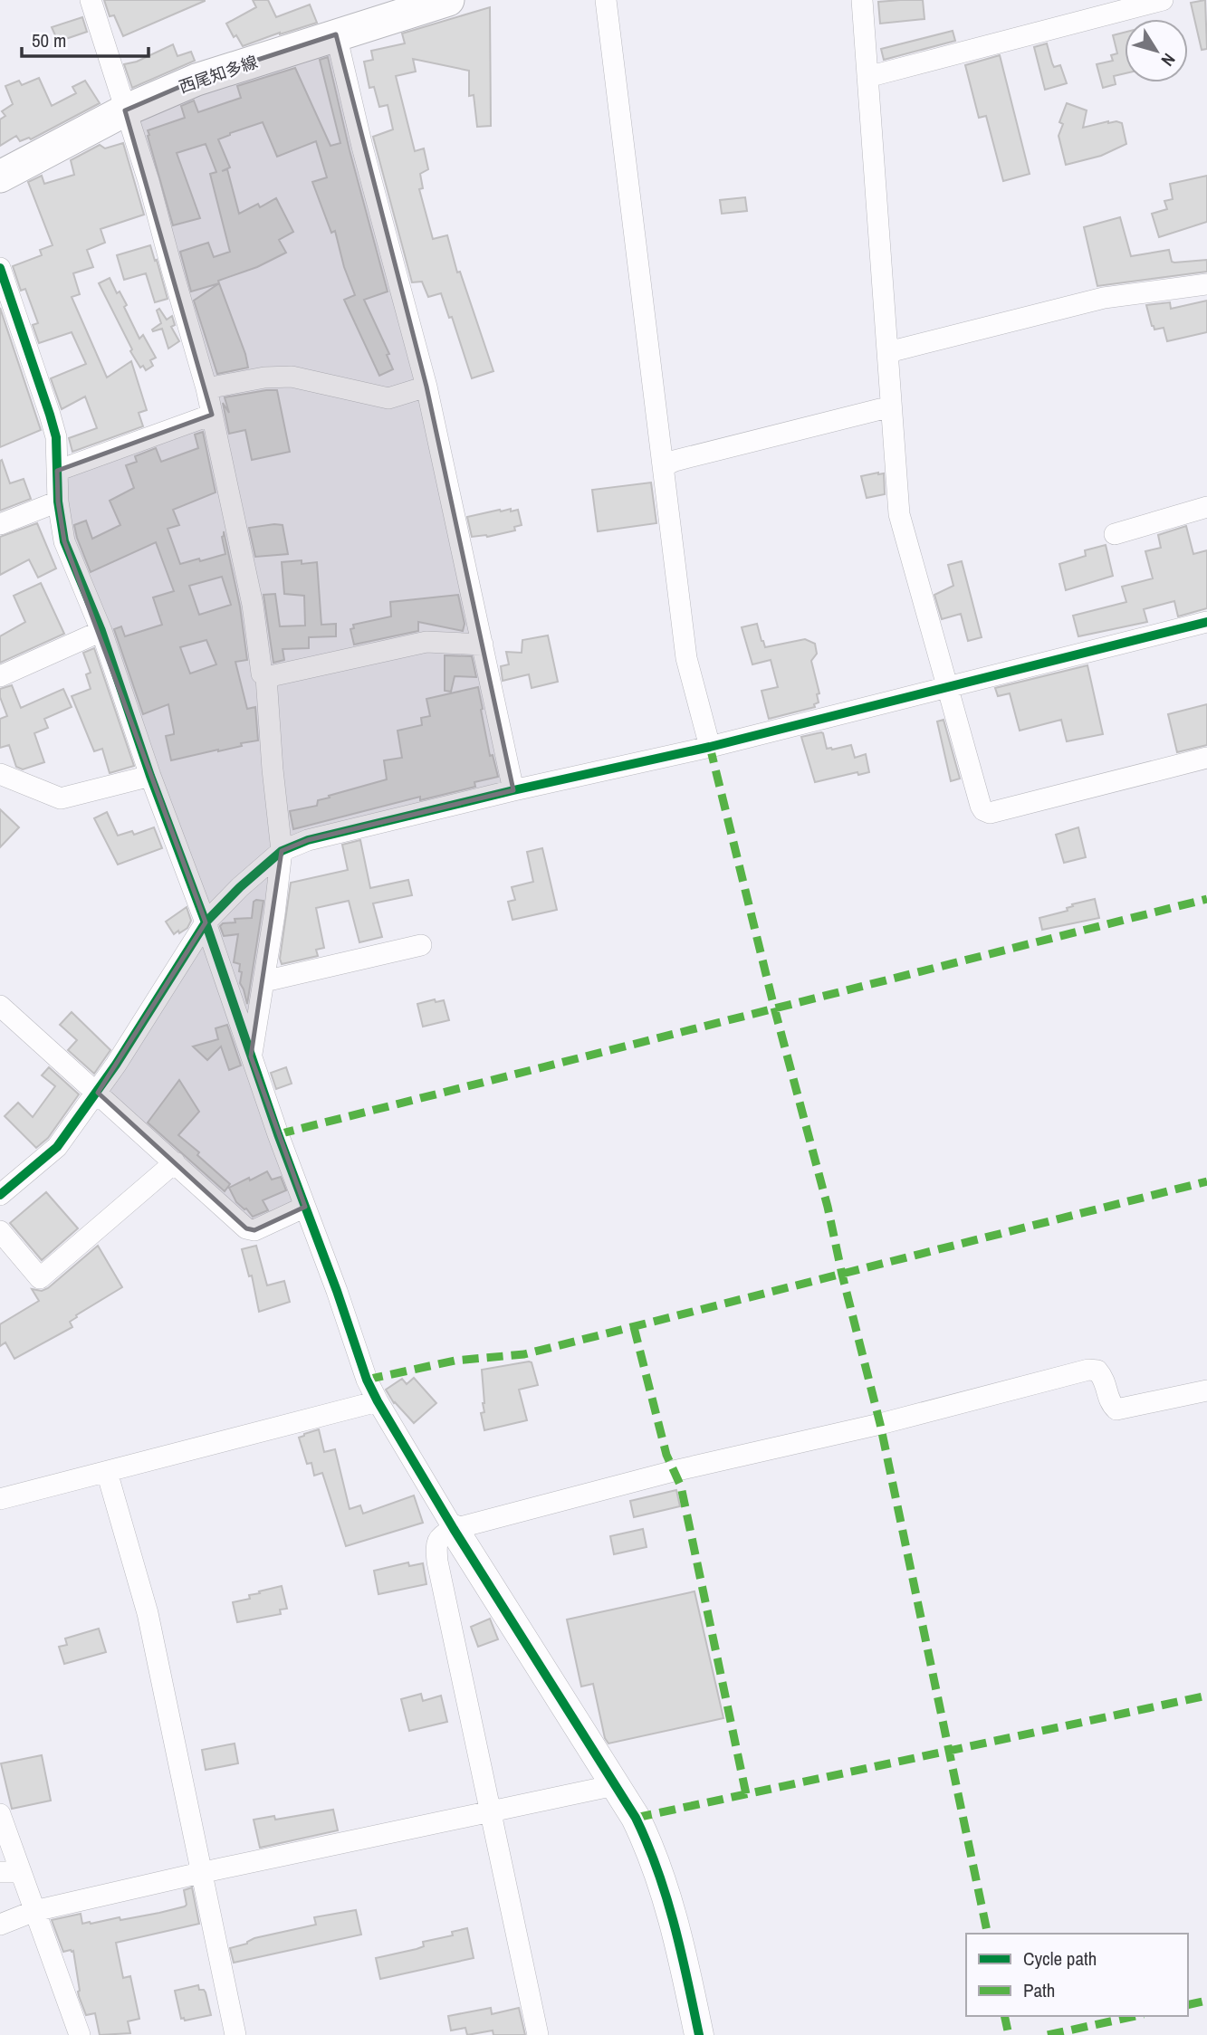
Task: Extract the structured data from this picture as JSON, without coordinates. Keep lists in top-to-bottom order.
{
  "streets": {
    "main road": ["西尾知多線"]
  },
  "legend": ["Cycle path", "Path"],
  "scale_bar": "50 m",
  "north": "bottom right"
}
